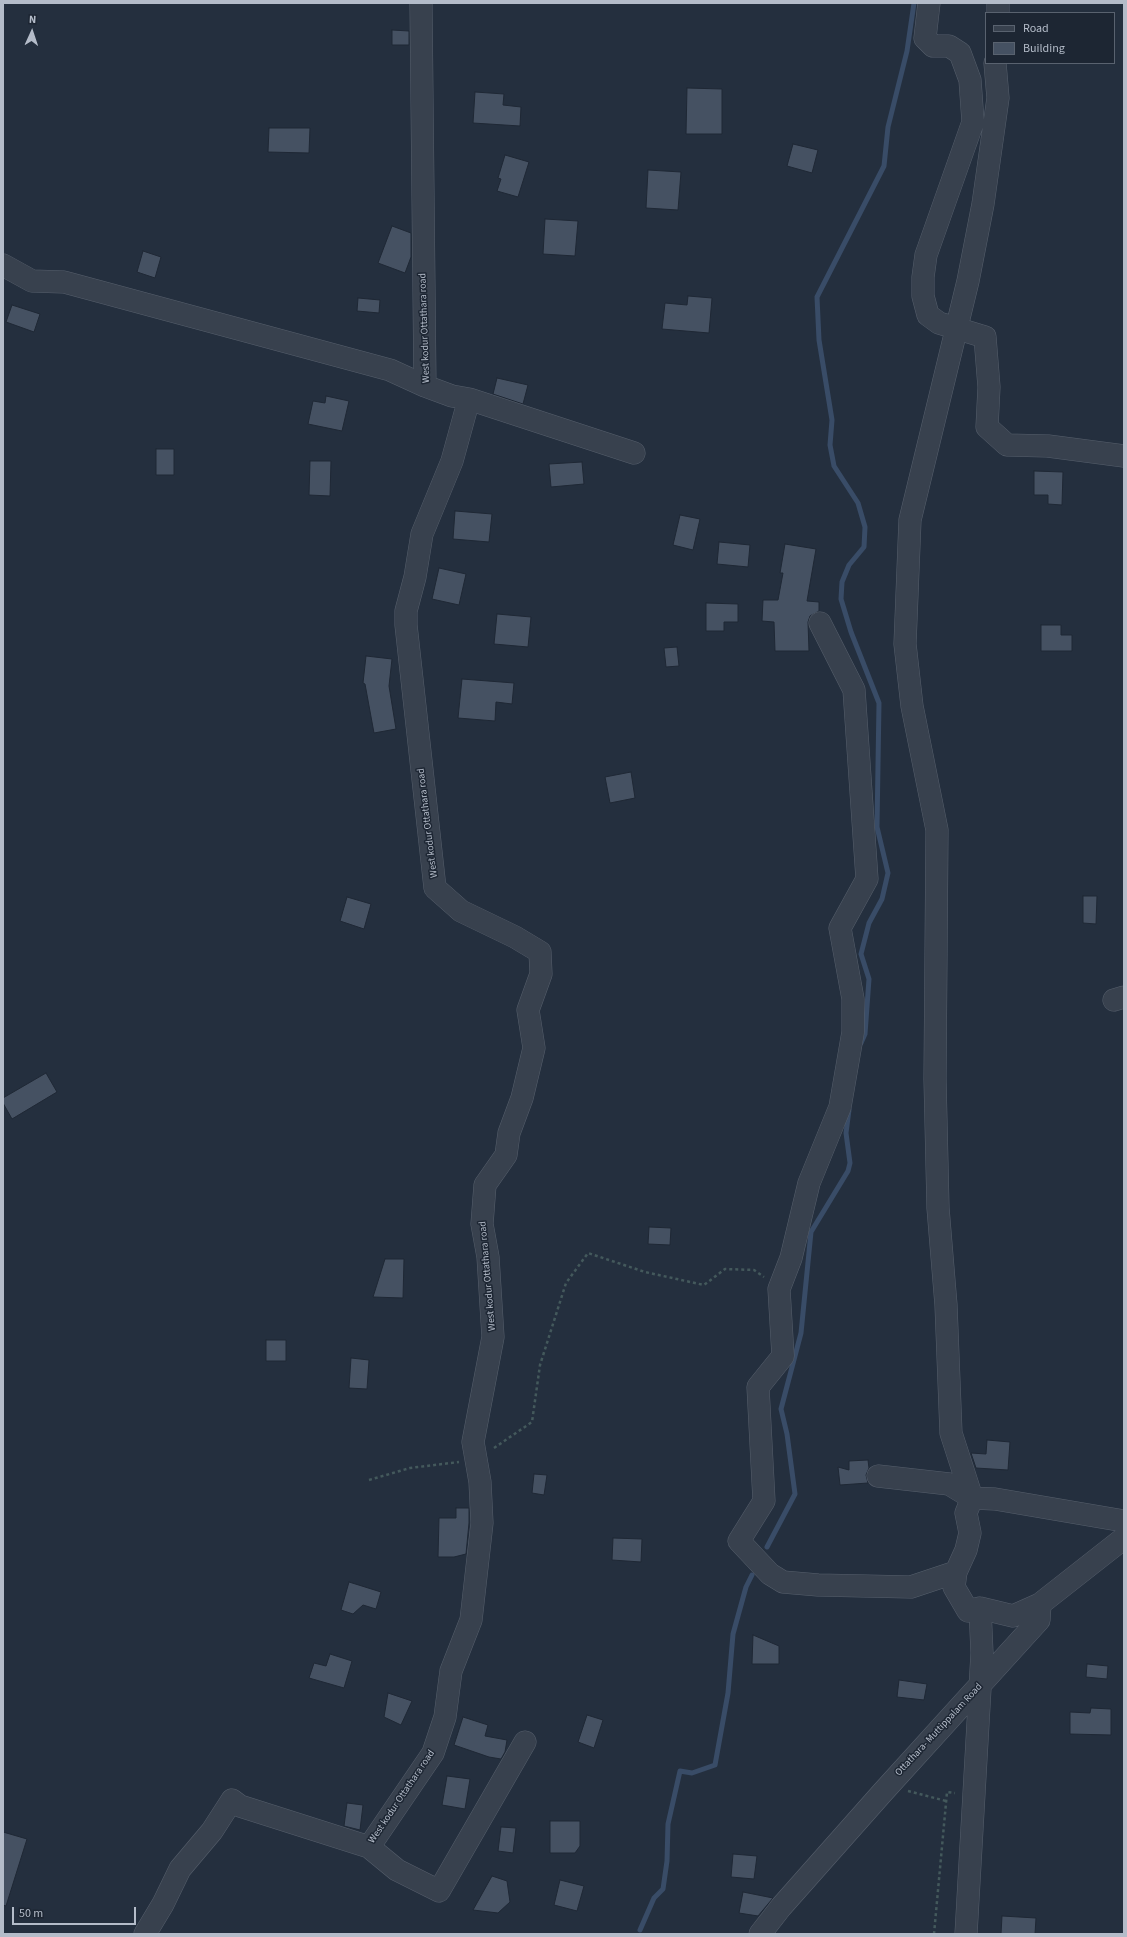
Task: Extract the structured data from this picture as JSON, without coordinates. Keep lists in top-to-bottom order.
{
  "streets": {
    "street": ["West kodur Ottathara road", "Ottathara- Muttippalam Road"]
  },
  "legend": ["Road", "Building"],
  "scale_bar": "50 m",
  "north": "top"
}
